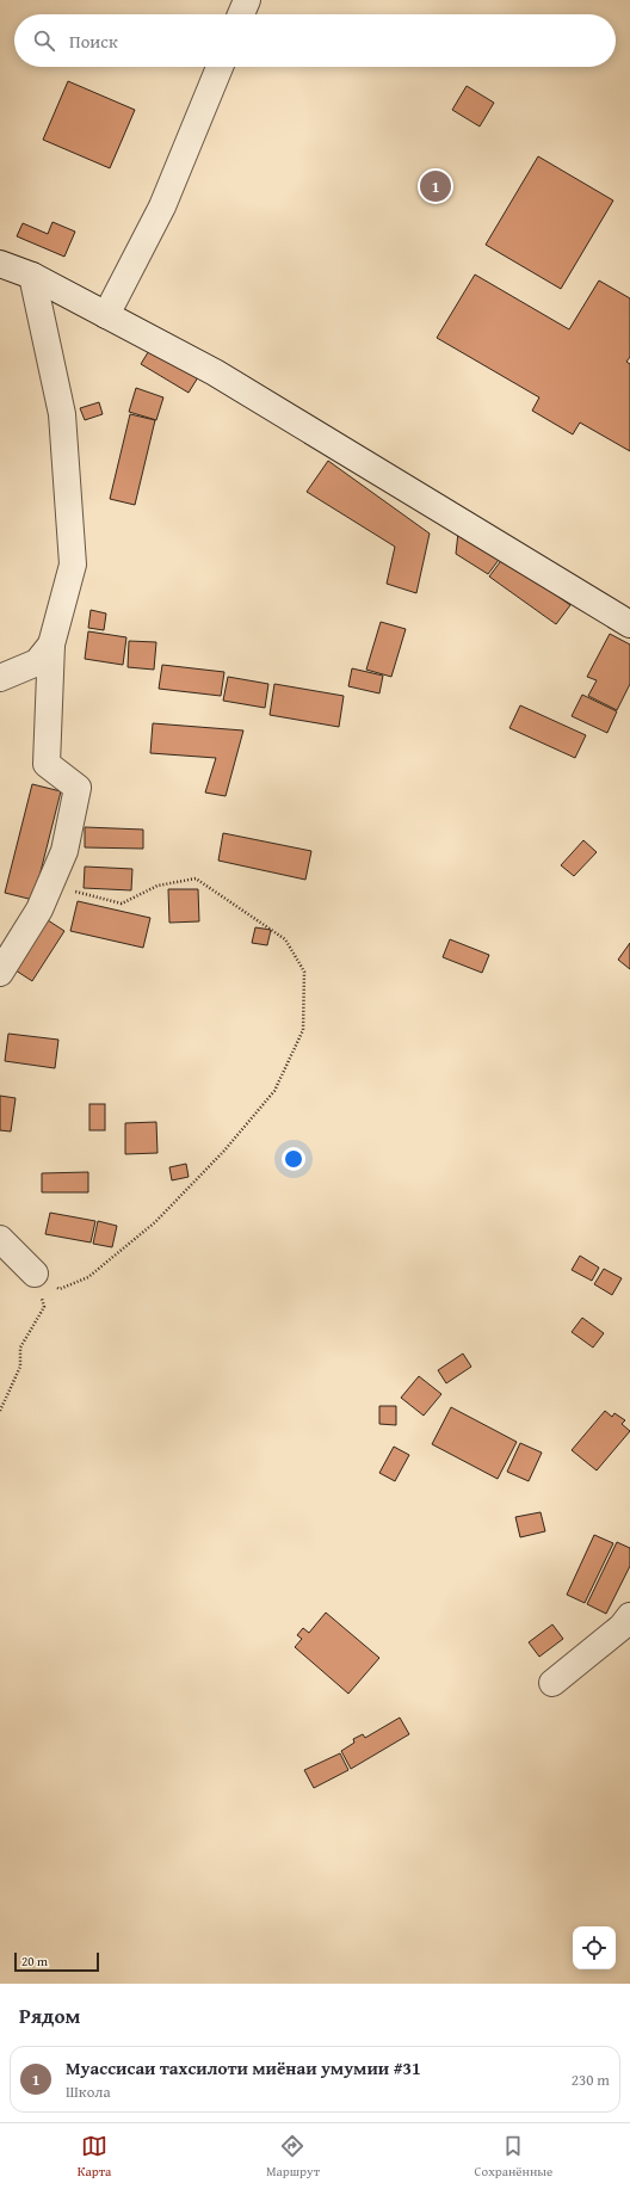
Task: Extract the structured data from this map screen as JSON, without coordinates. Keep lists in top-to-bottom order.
{
  "scale_bar": "20 m",
  "page": {
    "search": "Поиск",
    "pins": "1",
    "scale": "20 m",
    "heading": "Рядом",
    "list": [
      {
        "mark": "1",
        "name": "Муассисаи тахсилоти миёнаи умумии #31",
        "note": "Школа",
        "value": "230 m"
      }
    ],
    "nav": ["Карта", "Маршрут", "Сохранённые"]
  }
}
